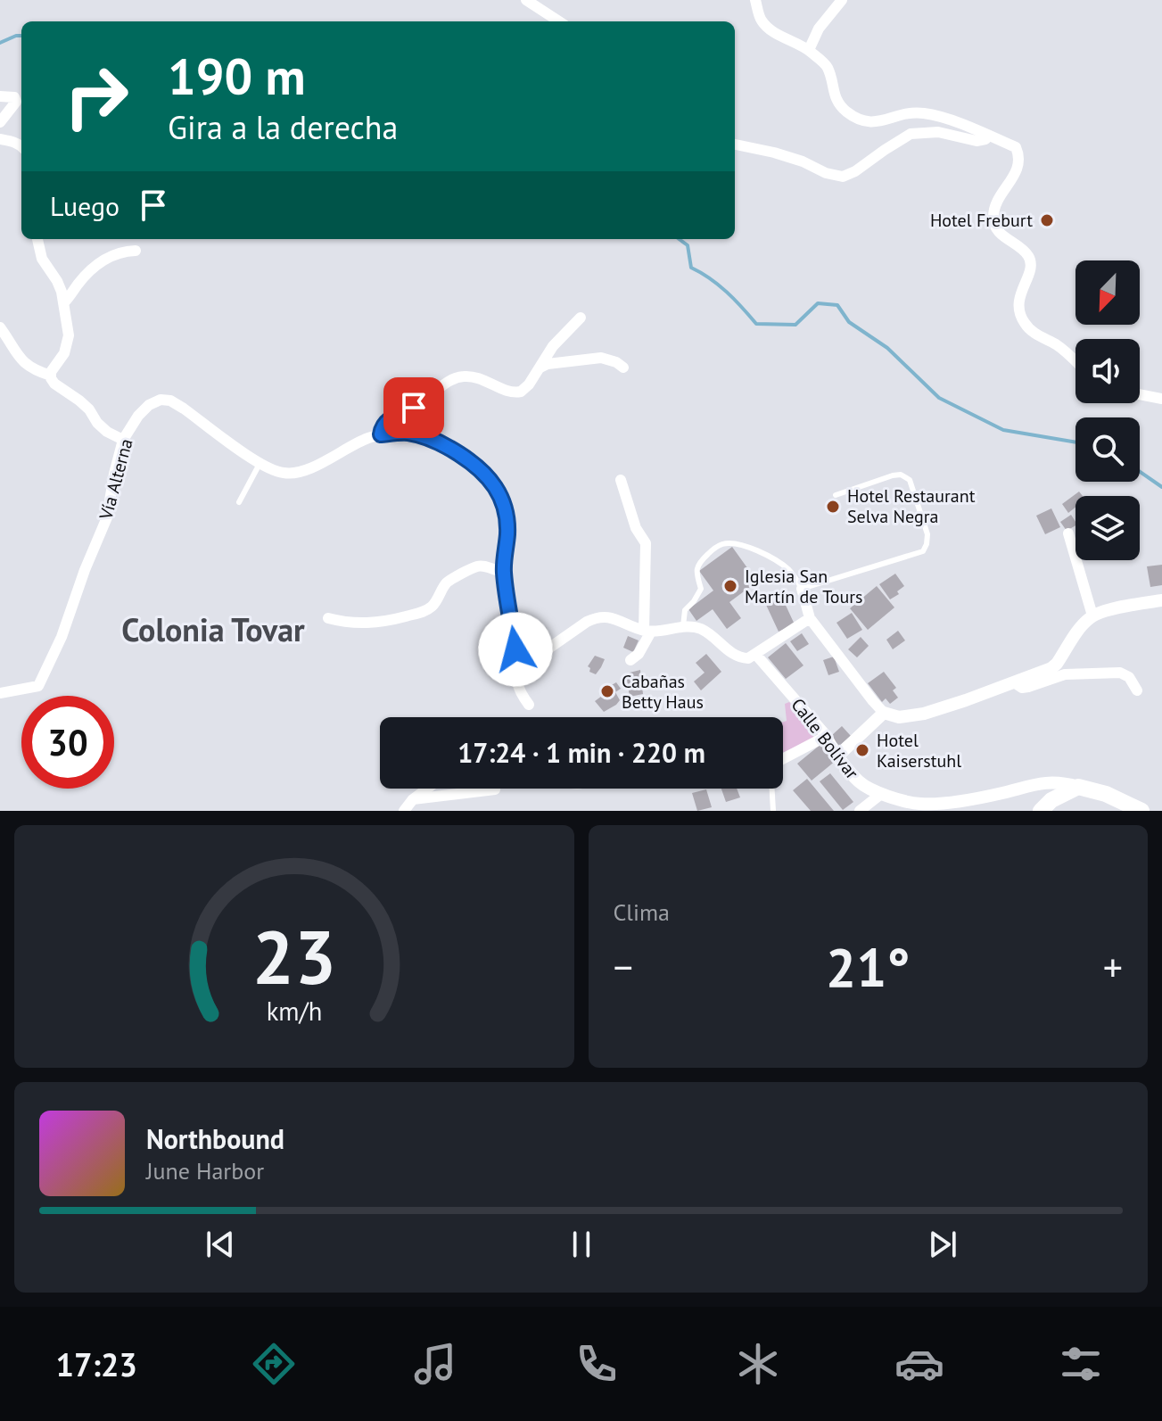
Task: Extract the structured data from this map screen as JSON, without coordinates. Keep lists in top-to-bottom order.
{
  "streets": {
    "street": ["Vía Alterna", "Calle Bolívar"]
  },
  "districts": ["Colonia Tovar"],
  "places": [
    "Hotel Freburt",
    "Hotel Restaurant Selva Negra",
    "Iglesia San Martín de Tours",
    "Cabañas Betty Haus",
    "Hotel Kaiserstuhl"
  ],
  "north": "bottom left",
  "page": {
    "turn": ["190 m", "Gira a la derecha"],
    "then": "Luego",
    "limit": "30",
    "trip": "17:24 · 1 min · 220 m",
    "tile": "Clima",
    "heat": ["−", "21°", "+"],
    "song": ["Northbound", "June Harbor"],
    "tabs": "17:23",
    "gauge": ["23", "km/h"]
  }
}
